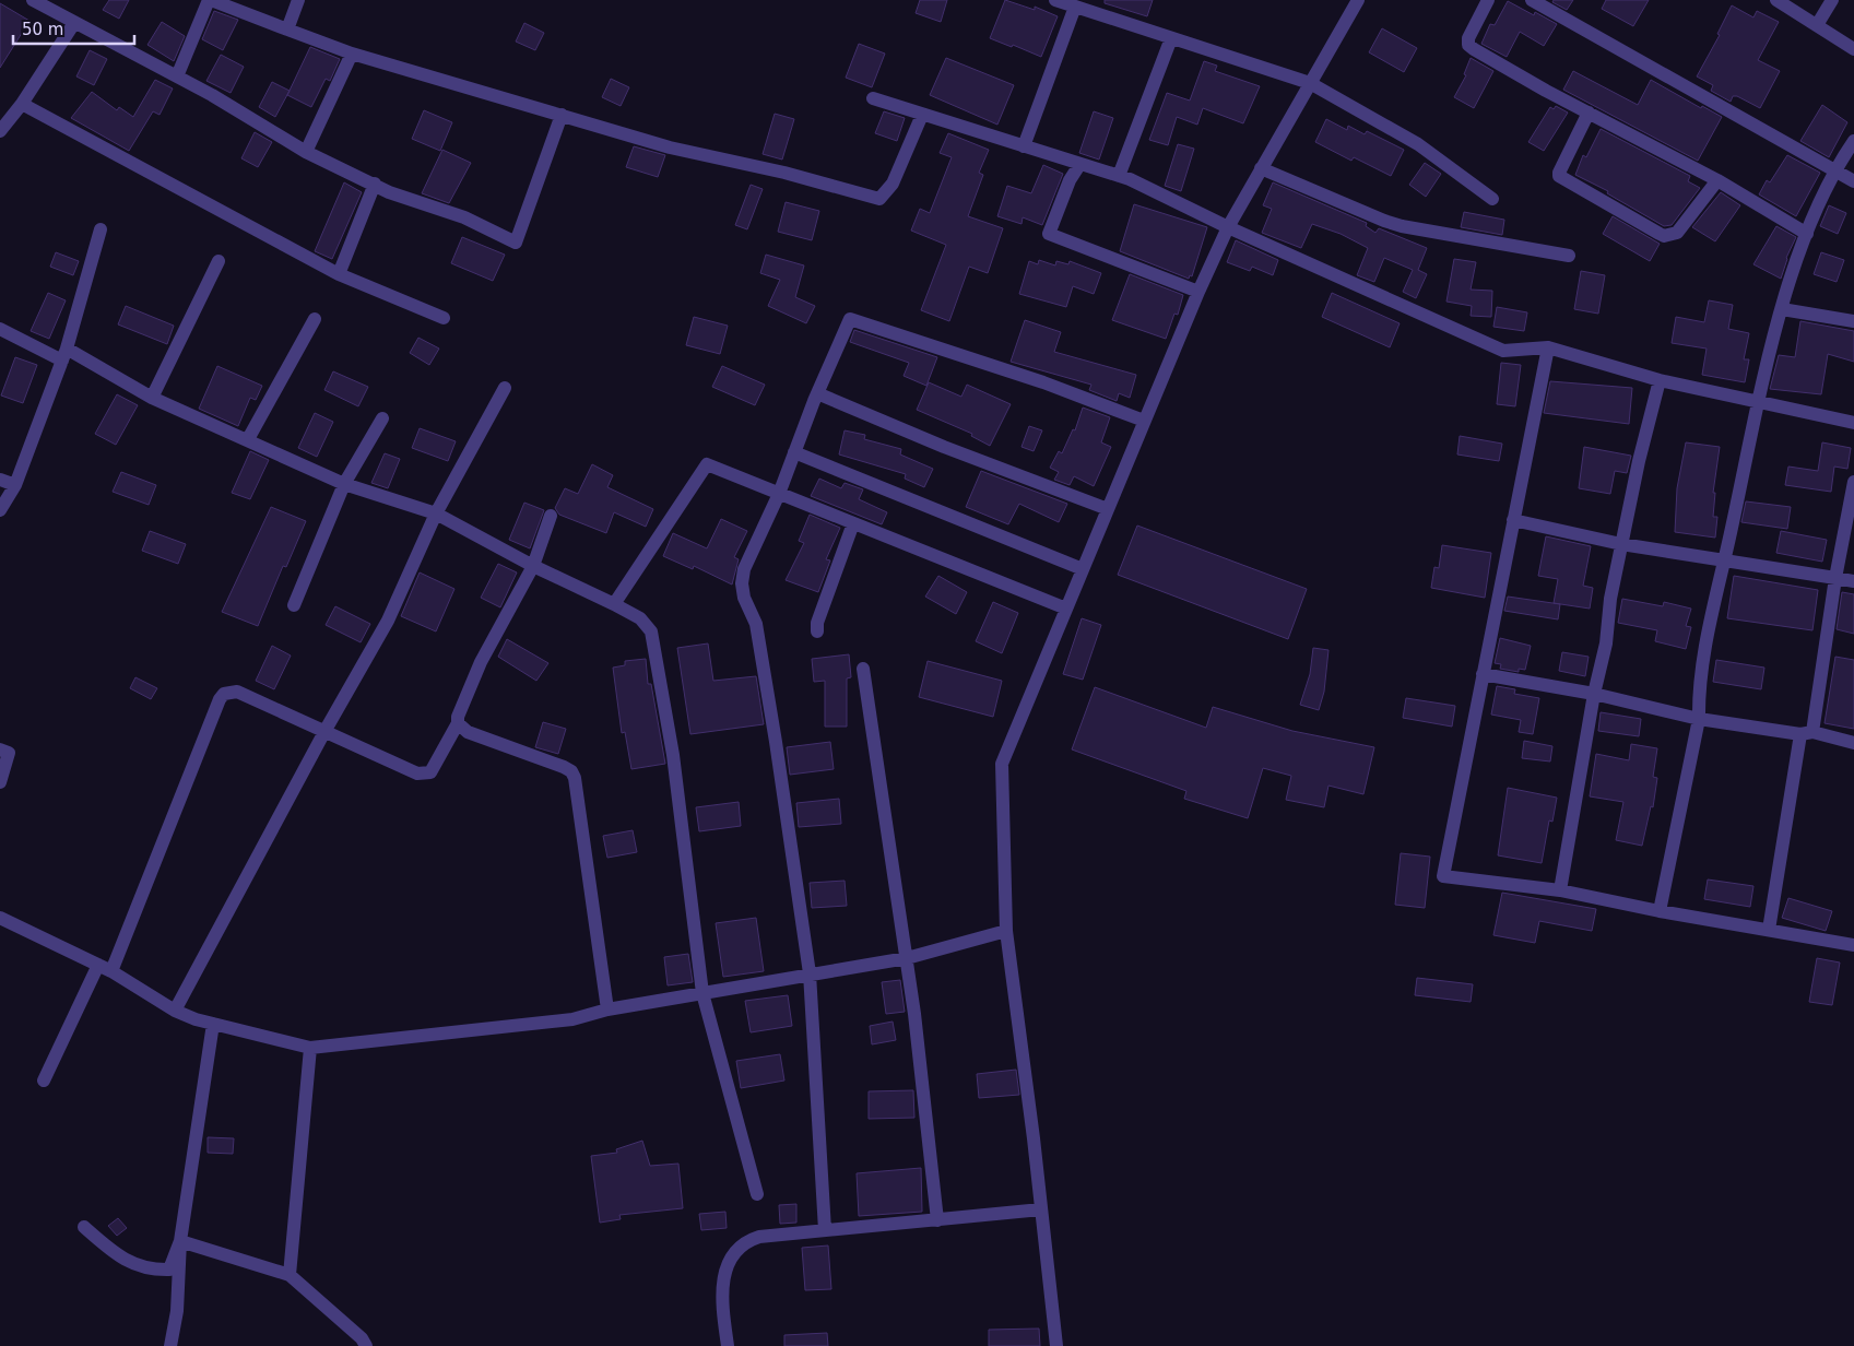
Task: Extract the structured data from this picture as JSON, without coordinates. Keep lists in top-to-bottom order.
{
  "scale_bar": "50 m"
}
